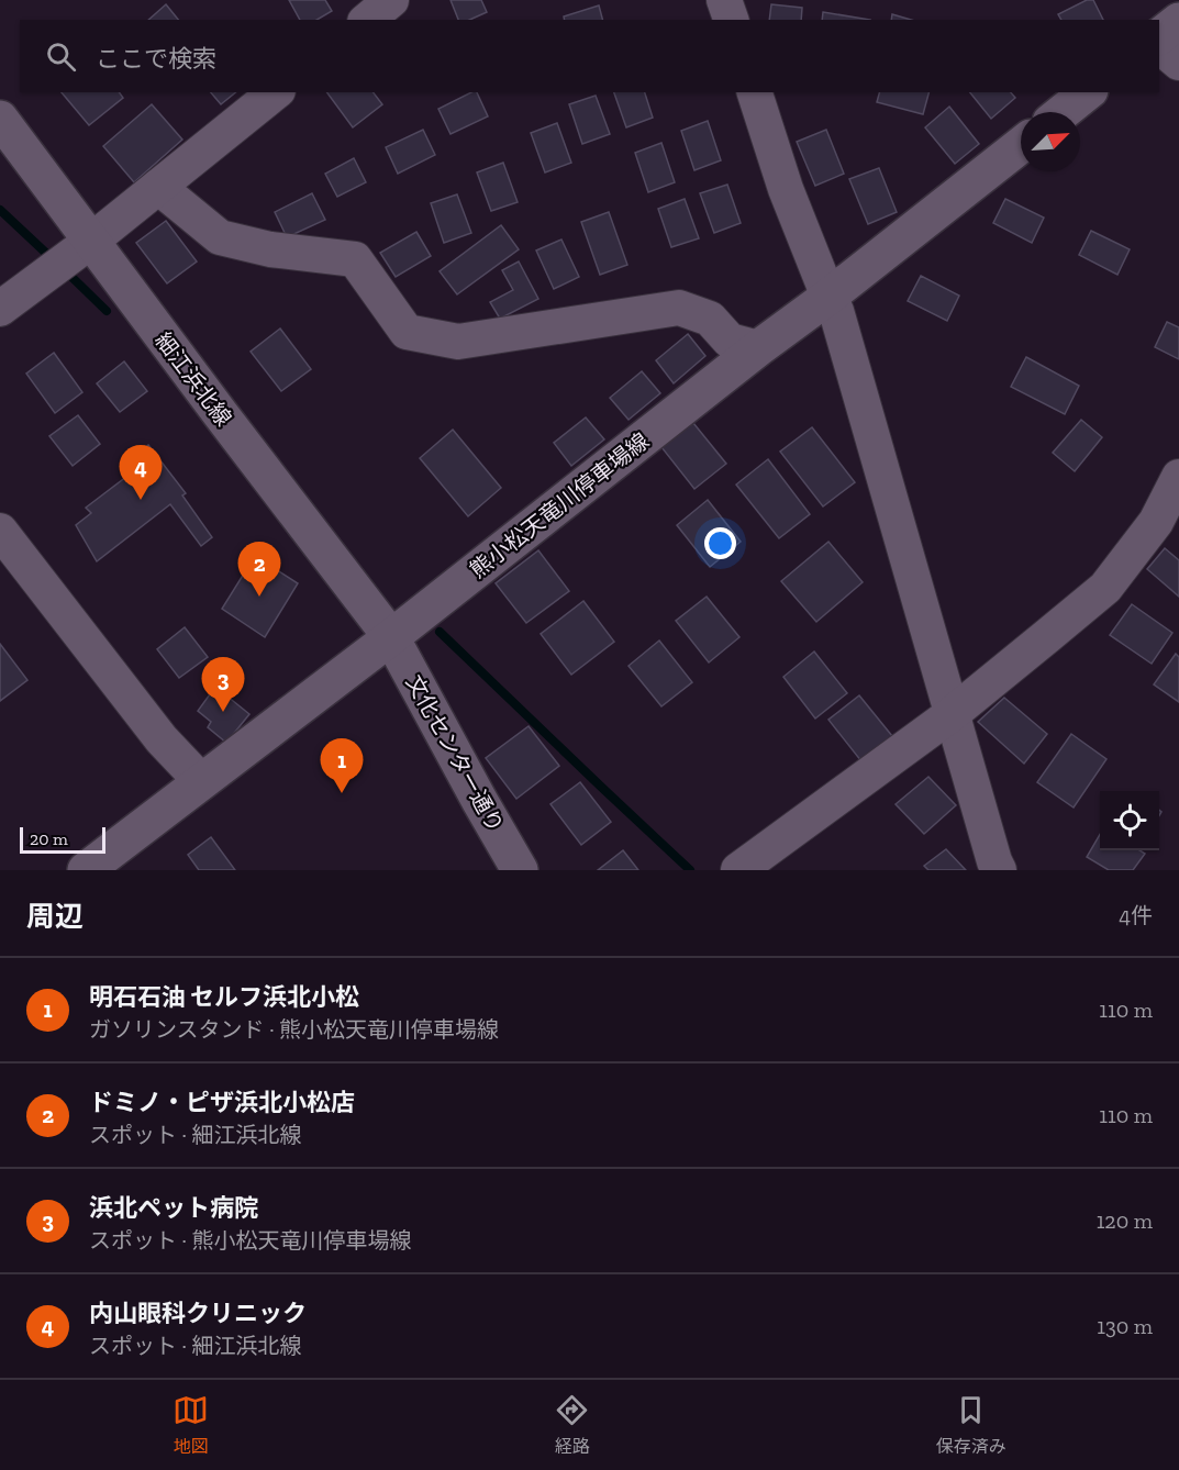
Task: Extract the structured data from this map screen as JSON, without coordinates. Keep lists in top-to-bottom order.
{
  "streets": {
    "main road": ["細江浜北線", "熊小松天竜川停車場線", "文化センター通り"]
  },
  "crossings": [
    ["細江浜北線", "熊小松天竜川停車場線"],
    ["細江浜北線", "文化センター通り"],
    ["熊小松天竜川停車場線", "文化センター通り"]
  ],
  "scale_bar": "20 m",
  "north": "top right",
  "page": {
    "search": "ここで検索",
    "pins": [
      "4",
      "2",
      "3",
      "1"
    ],
    "scale": "20 m",
    "heading": ["周辺", "4件"],
    "list": [
      {
        "mark": "1",
        "name": "明石石油 セルフ浜北小松",
        "note": "ガソリンスタンド · 熊小松天竜川停車場線",
        "value": "110 m"
      },
      {
        "mark": "2",
        "name": "ドミノ・ピザ浜北小松店",
        "note": "スポット · 細江浜北線",
        "value": "110 m"
      },
      {
        "mark": "3",
        "name": "浜北ペット病院",
        "note": "スポット · 熊小松天竜川停車場線",
        "value": "120 m"
      },
      {
        "mark": "4",
        "name": "内山眼科クリニック",
        "note": "スポット · 細江浜北線",
        "value": "130 m"
      }
    ],
    "nav": ["地図", "経路", "保存済み"]
  }
}
